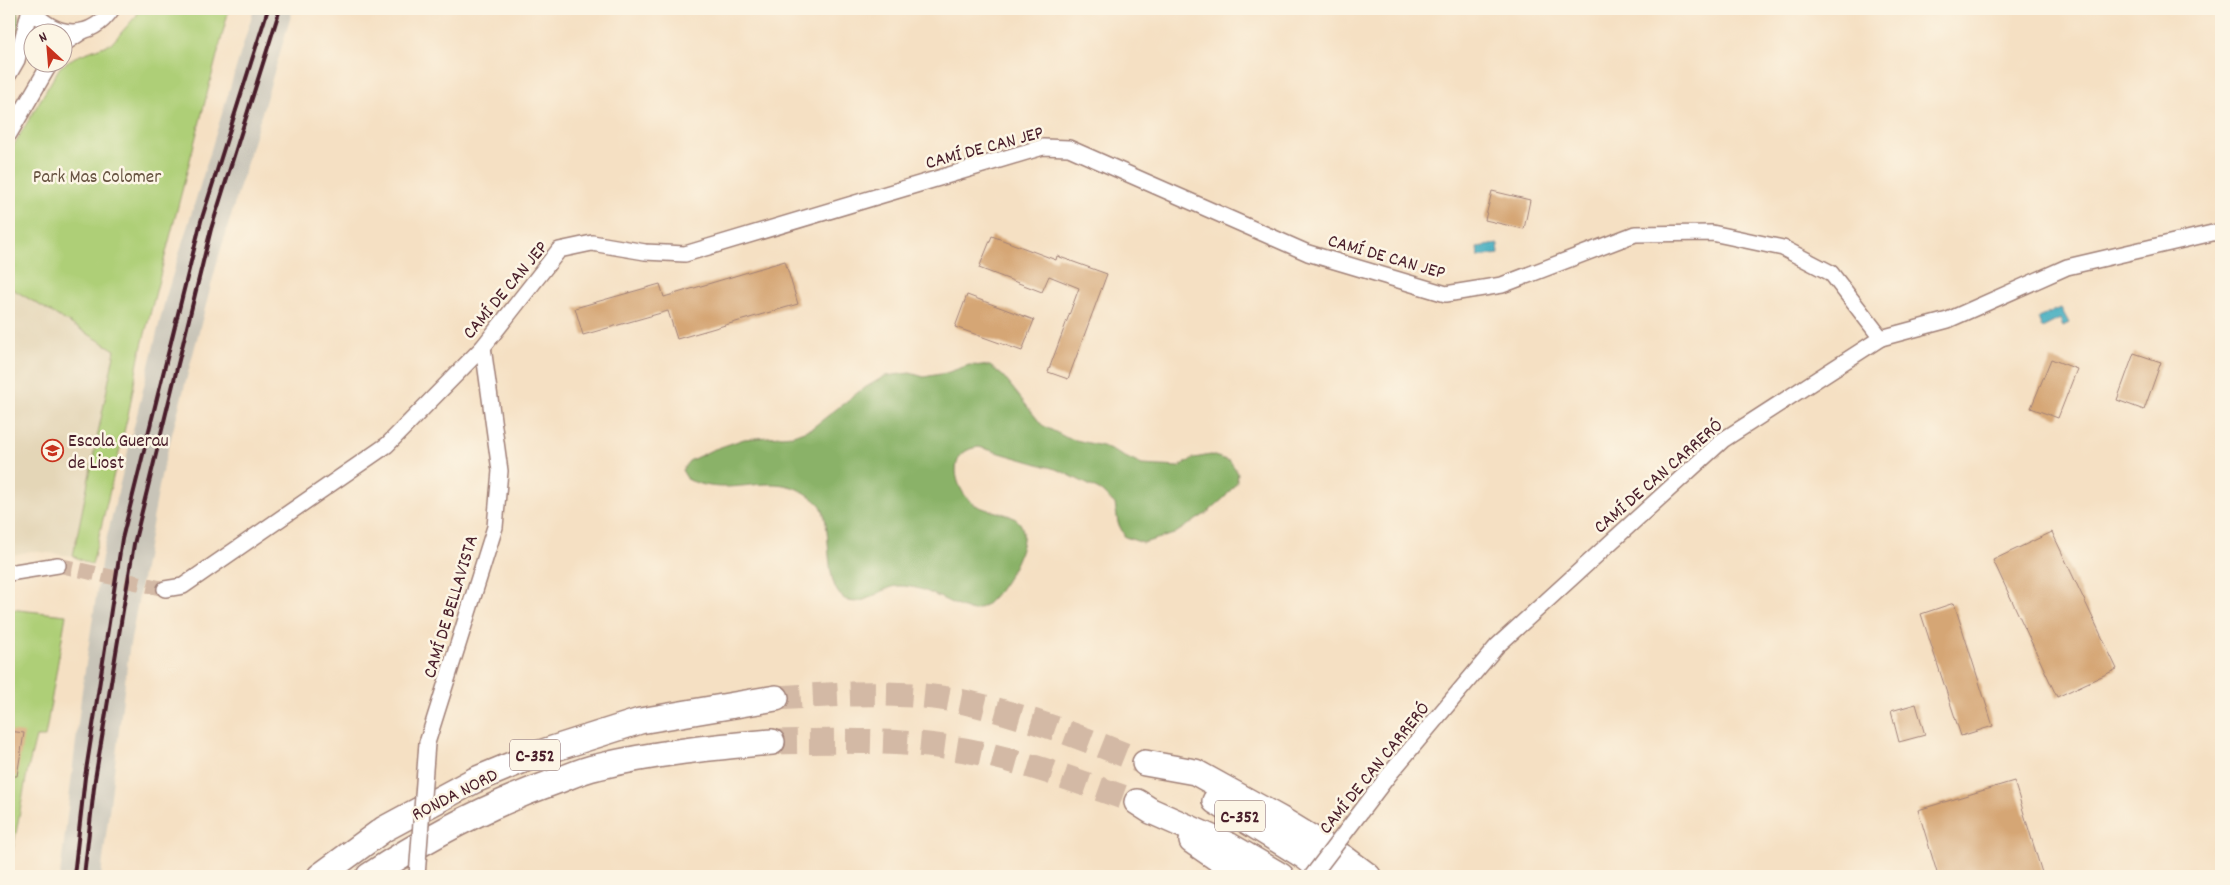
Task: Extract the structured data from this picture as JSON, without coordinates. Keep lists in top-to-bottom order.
{
  "streets": {
    "highway": ["C-352", "RONDA NORD"],
    "street": ["CAMÍ DE CAN JEP", "CAMÍ DE CAN CARRERÓ", "CAMÍ DE BELLAVISTA"]
  },
  "crossings": [
    ["CAMÍ DE CAN JEP", "CAMÍ DE CAN CARRERÓ"],
    ["CAMÍ DE CAN JEP", "CAMÍ DE BELLAVISTA"]
  ],
  "parks": ["Park Mas Colomer"],
  "places": {
    "school or university": ["Escola Guerau de Liost"]
  },
  "north": "top left"
}
